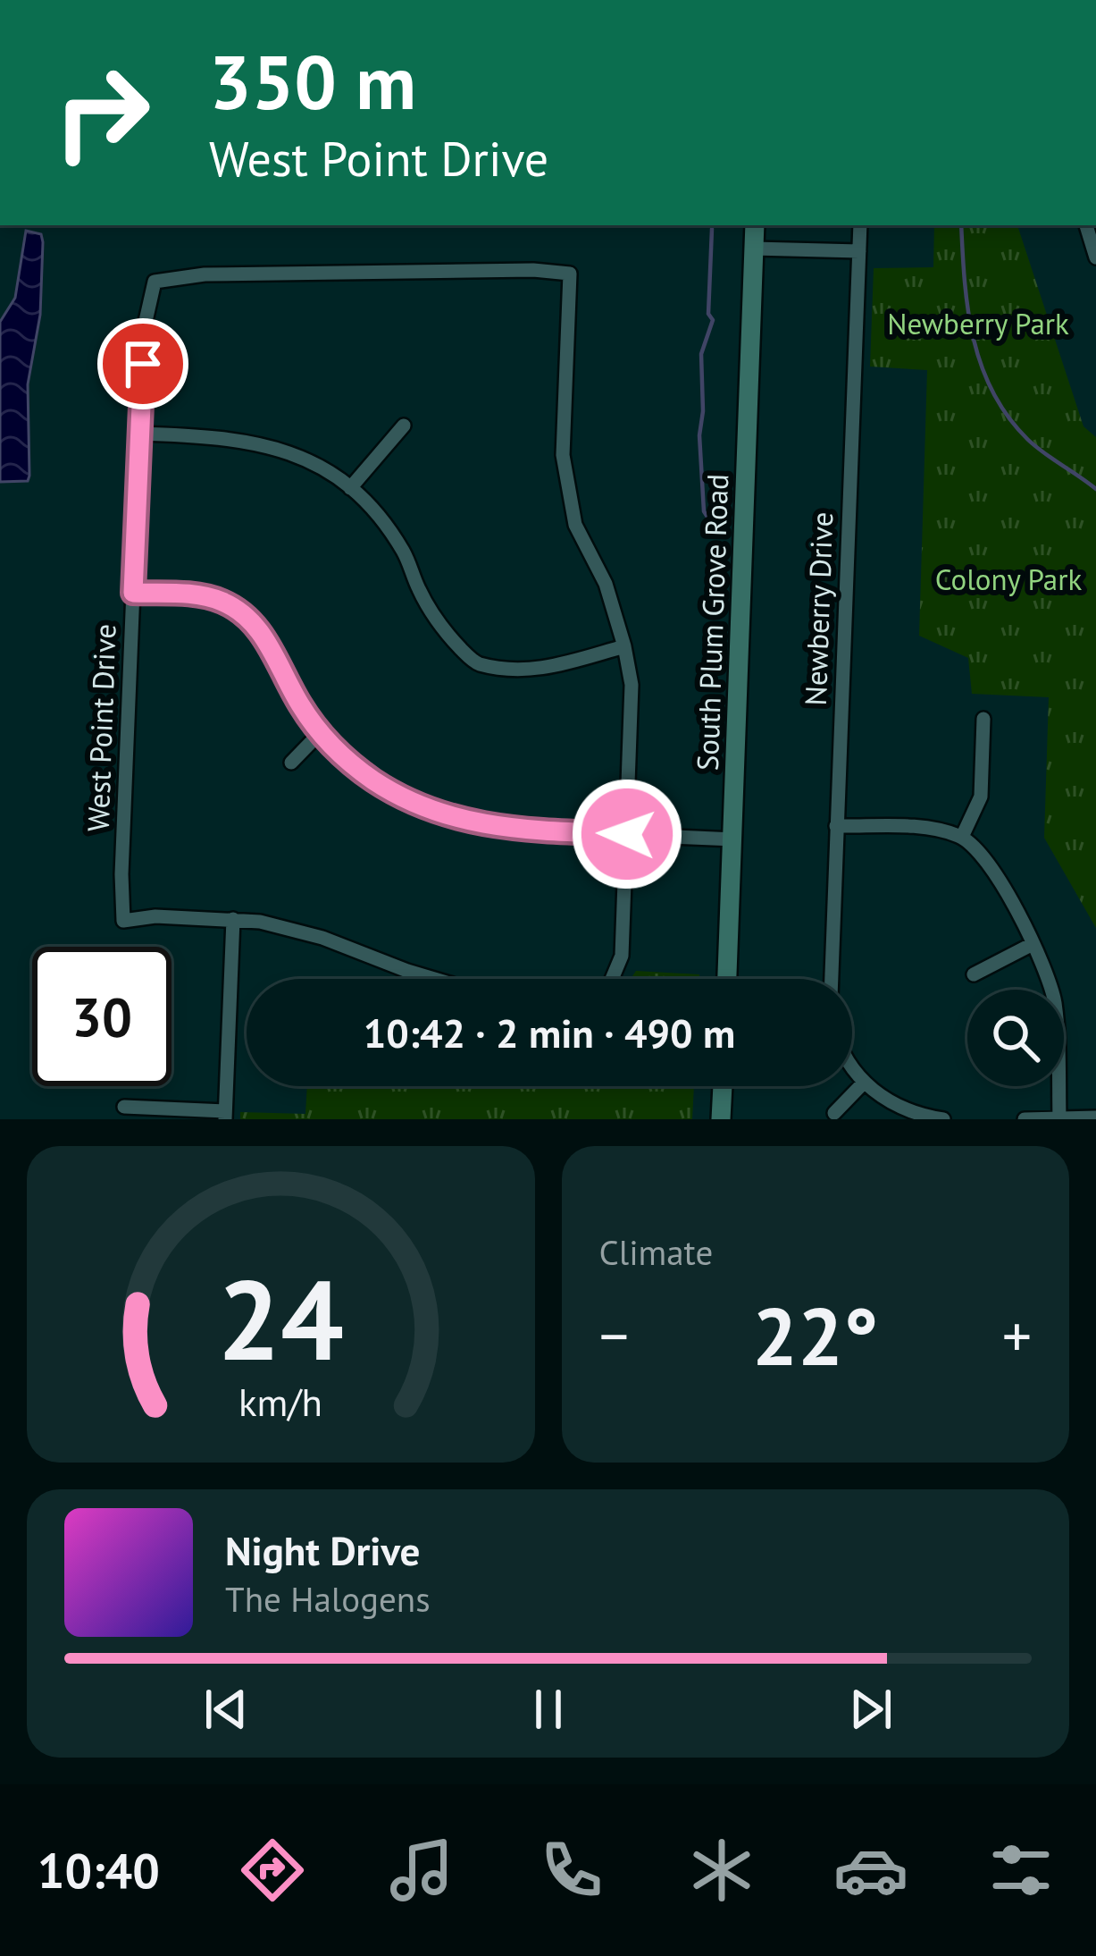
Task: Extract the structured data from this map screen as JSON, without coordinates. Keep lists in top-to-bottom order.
{
  "streets": {
    "street": ["Newberry Drive", "South Plum Grove Road", "West Point Drive"]
  },
  "parks": ["Newberry Park", "Colony Park"],
  "page": {
    "turn": ["350 m", "West Point Drive"],
    "limit": "30",
    "trip": "10:42 · 2 min · 490 m",
    "tile": "Climate",
    "heat": ["−", "22°", "+"],
    "song": ["Night Drive", "The Halogens"],
    "tabs": "10:40",
    "gauge": ["24", "km/h"]
  }
}
